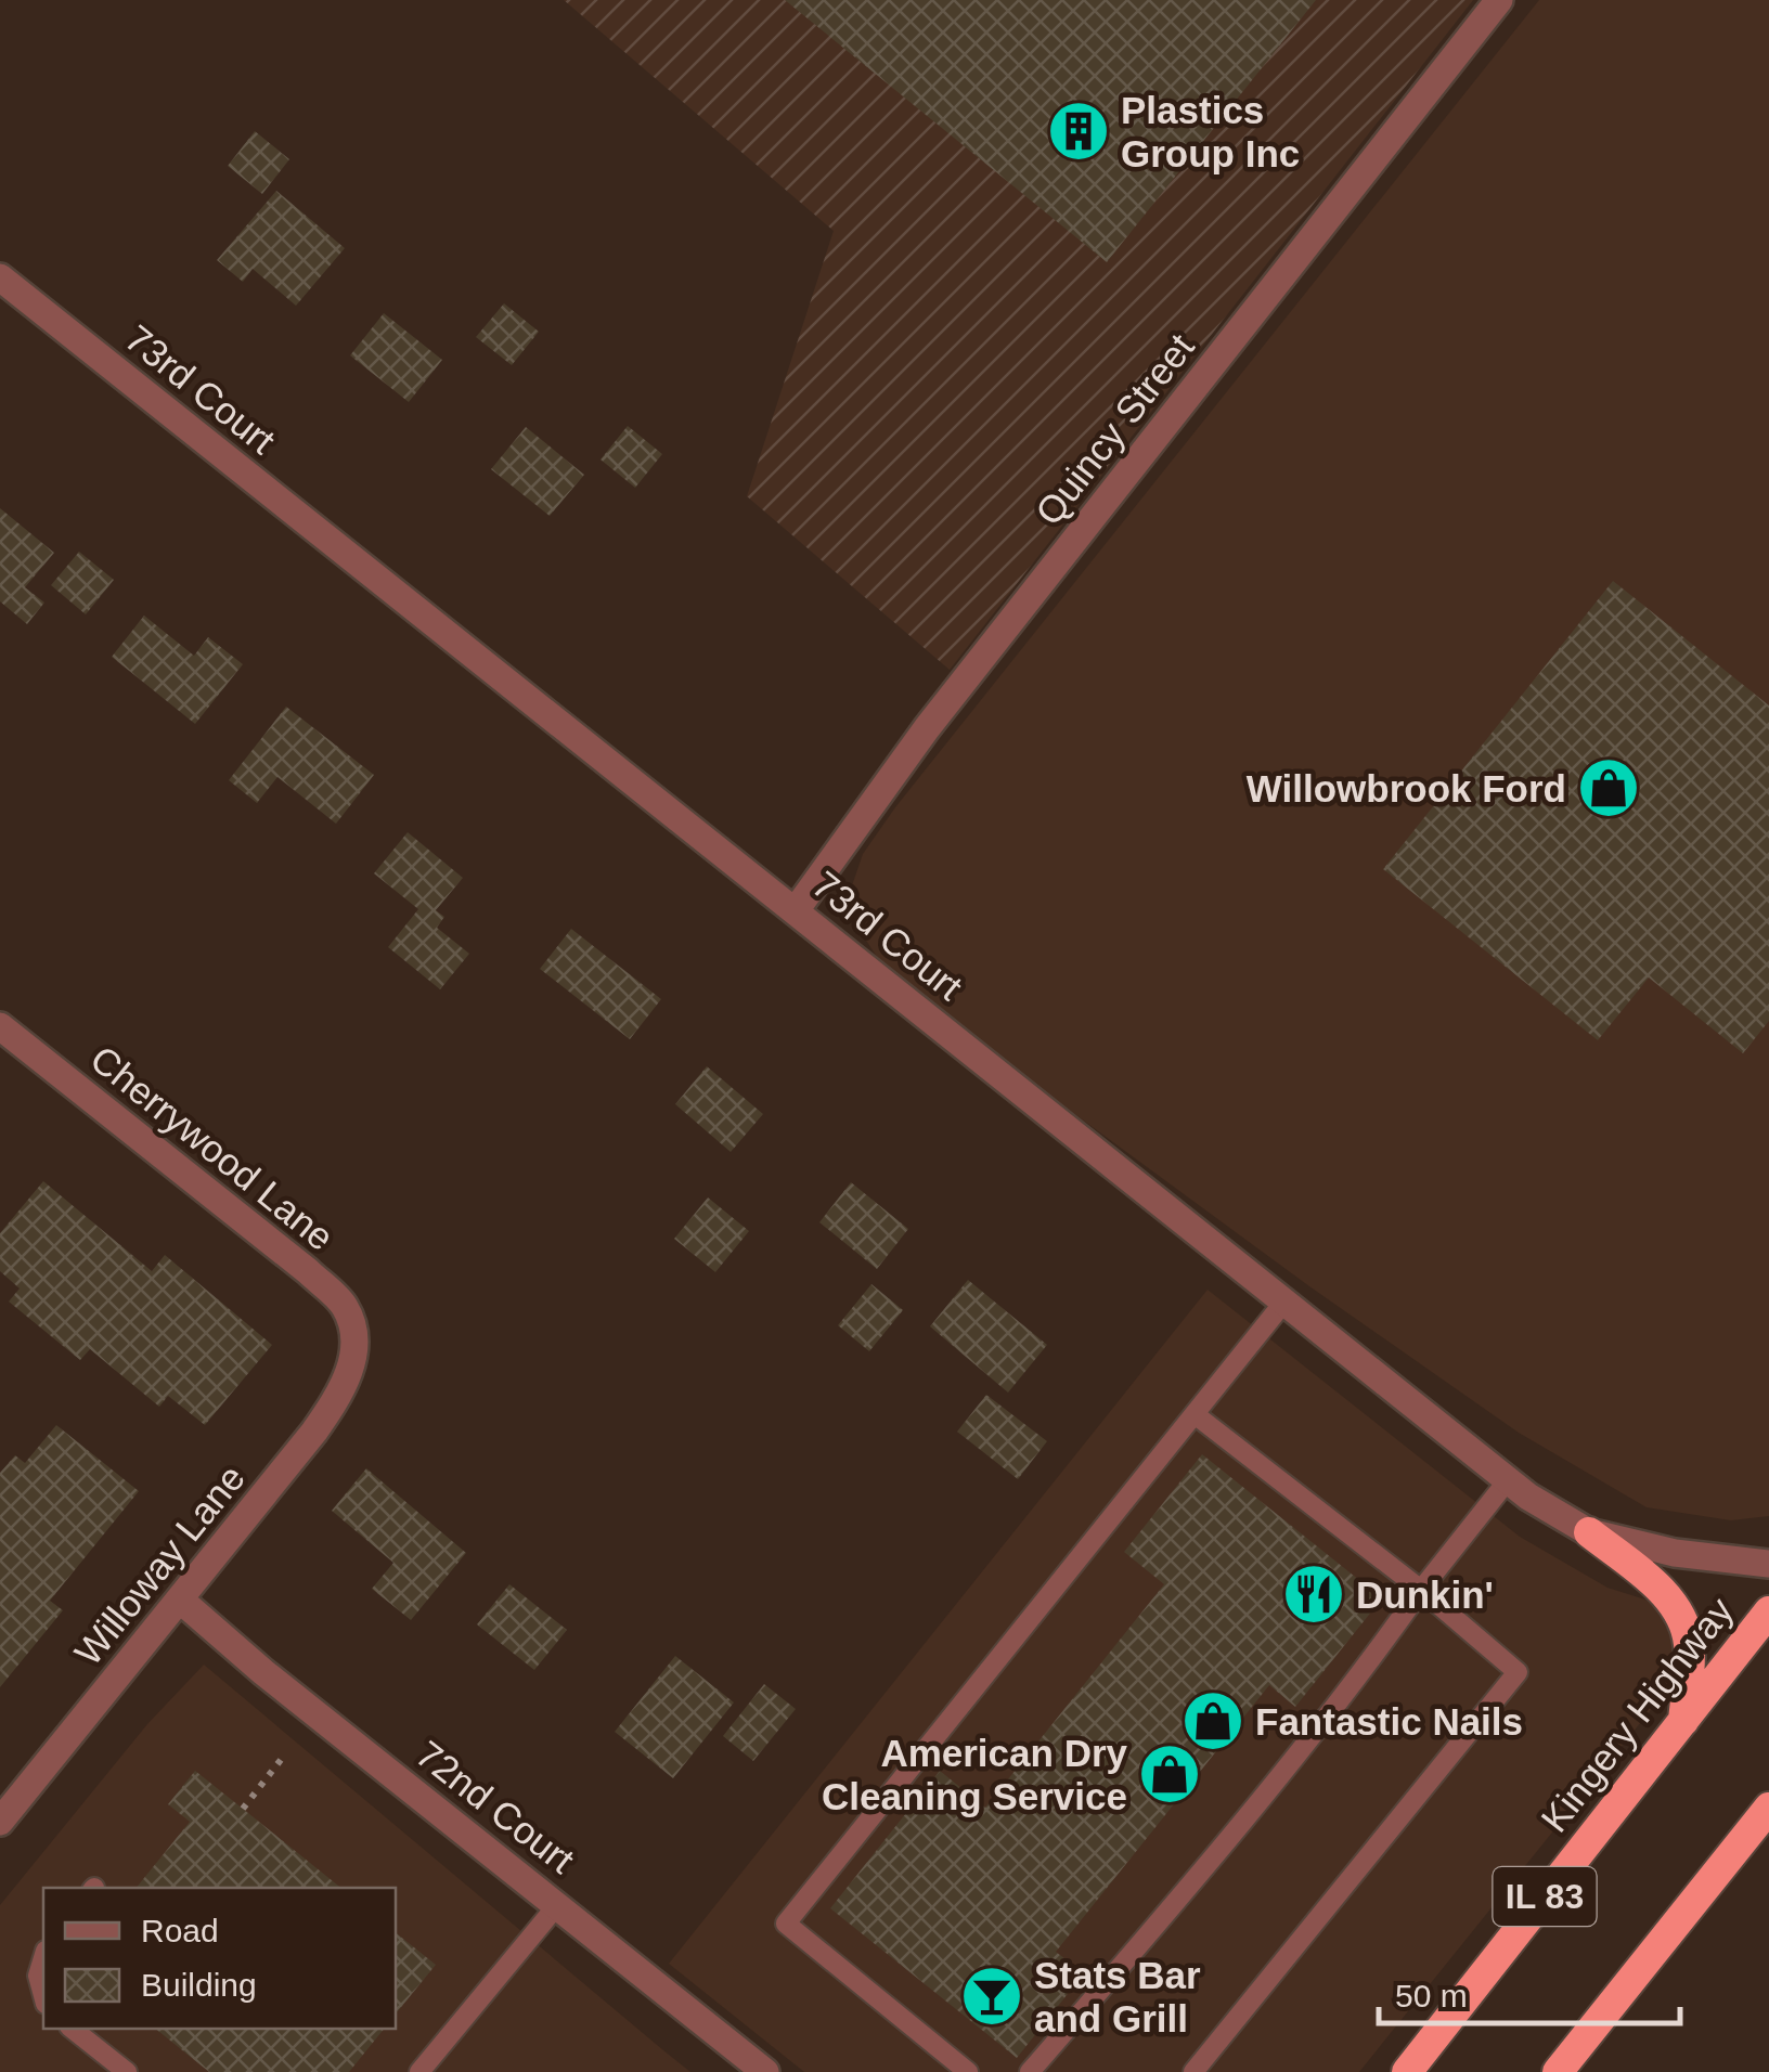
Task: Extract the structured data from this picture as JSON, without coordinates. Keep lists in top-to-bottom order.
{
  "streets": {
    "highway": ["Kingery Highway", "IL 83"],
    "street": [
      "73rd Court",
      "Quincy Street",
      "Cherrywood Lane",
      "Willoway Lane",
      "72nd Court"
    ]
  },
  "crossings": [
    ["73rd Court", "Quincy Street"],
    ["Cherrywood Lane", "Willoway Lane"],
    ["Willoway Lane", "72nd Court"]
  ],
  "places": {
    "building": ["Plastics Group Inc"],
    "shop": ["Willowbrook Ford", "Fantastic Nails", "American Dry Cleaning Service"],
    "restaurant": ["Dunkin'"],
    "bar": ["Stats Bar and Grill"]
  },
  "legend": ["Road", "Building"],
  "scale_bar": "50 m"
}
